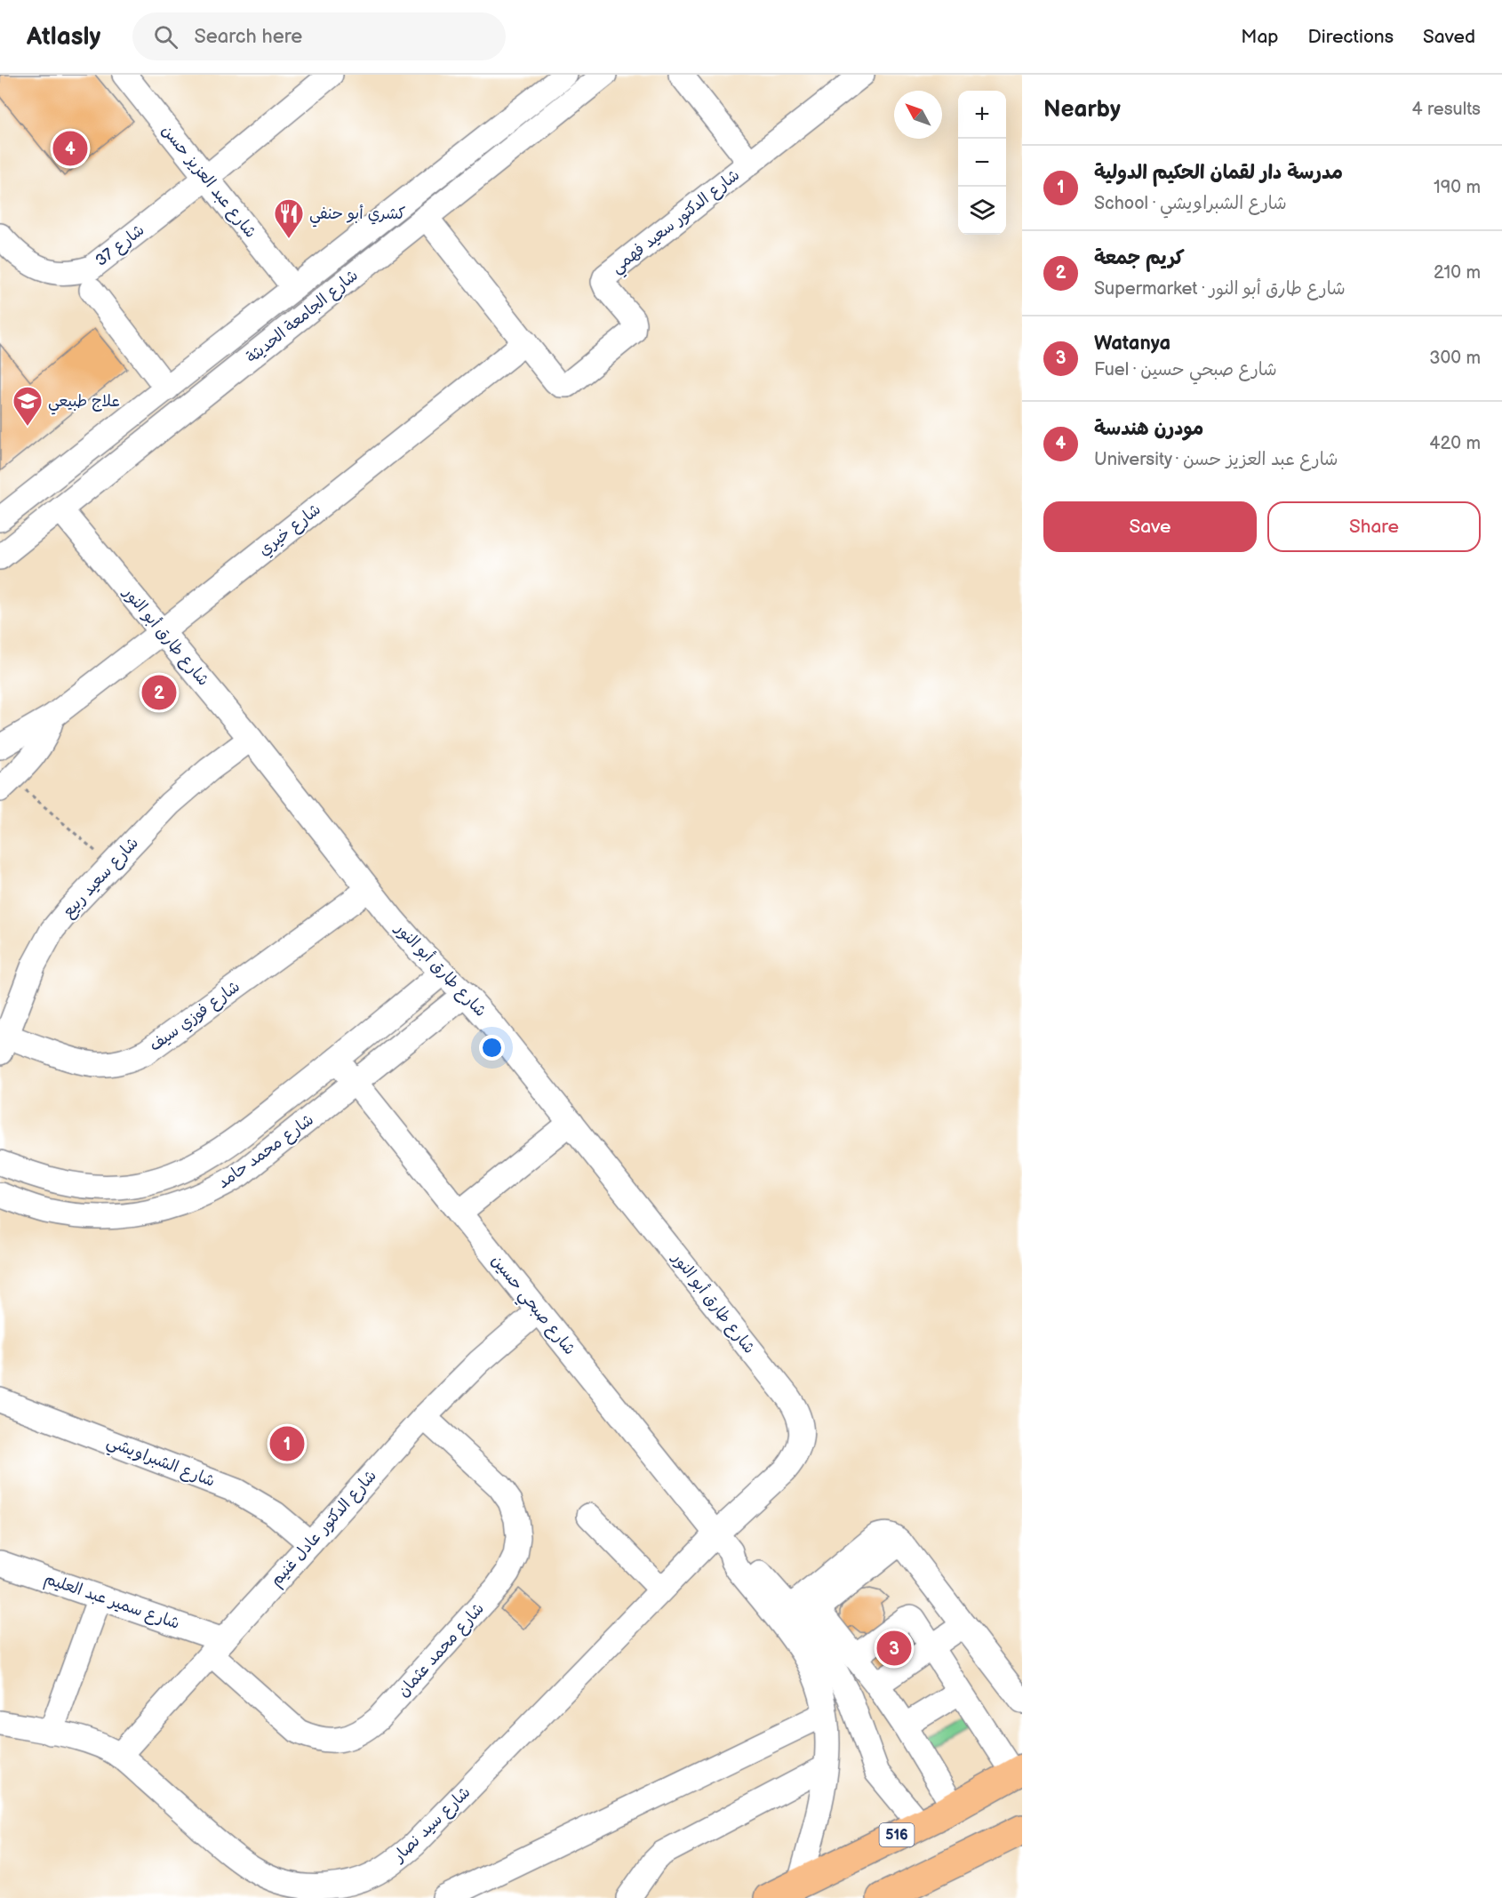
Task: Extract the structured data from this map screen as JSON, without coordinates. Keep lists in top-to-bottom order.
{
  "streets": {
    "highway": ["516"],
    "street": [
      "شارع عبد العزيز حسن",
      "شارع الدكتور سعيد فهمي",
      "شارع 37",
      "شارع الجامعة الحديثة",
      "شارع خيري",
      "شارع طارق أبو النور",
      "شارع سعيد ربيع",
      "شارع فوزي سيف",
      "شارع محمد حامد",
      "شارع صبحي حسين",
      "شارع الشبراويشي",
      "شارع الدكتور عادل غنيم",
      "شارع سمير عبد العليم",
      "شارع محمد عثمان",
      "شارع سيد نصار"
    ]
  },
  "crossings": [
    ["شارع عبد العزيز حسن", "شارع 37"],
    ["شارع عبد العزيز حسن", "شارع الجامعة الحديثة"],
    ["شارع الدكتور سعيد فهمي", "شارع خيري"],
    ["شارع الجامعة الحديثة", "شارع طارق أبو النور"],
    ["شارع خيري", "شارع طارق أبو النور"],
    ["شارع طارق أبو النور", "شارع سعيد ربيع"],
    ["شارع طارق أبو النور", "شارع فوزي سيف"],
    ["شارع طارق أبو النور", "شارع محمد حامد"],
    ["شارع طارق أبو النور", "شارع صبحي حسين"],
    ["شارع طارق أبو النور", "شارع سيد نصار"],
    ["شارع سعيد ربيع", "شارع فوزي سيف"],
    ["شارع محمد حامد", "شارع صبحي حسين"],
    ["شارع صبحي حسين", "شارع الدكتور عادل غنيم"],
    ["شارع صبحي حسين", "شارع سيد نصار"],
    ["شارع صبحي حسين", "516"],
    ["شارع الشبراويشي", "شارع الدكتور عادل غنيم"],
    ["شارع الدكتور عادل غنيم", "شارع سمير عبد العليم"],
    ["شارع الدكتور عادل غنيم", "شارع محمد عثمان"],
    ["شارع الدكتور عادل غنيم", "شارع سيد نصار"],
    ["شارع سمير عبد العليم", "شارع محمد عثمان"]
  ],
  "places": {
    "restaurant": ["كشري أبو حنفي"],
    "school or university": ["علاج طبيعي"]
  },
  "north": "top left",
  "page": {
    "header": "Atlasly",
    "search": "Search here",
    "nav": ["Map", "Directions", "Saved"],
    "heading": ["Nearby", "4 results"],
    "map_buttons": ["+", "−"],
    "pins": [
      "4",
      "2",
      "1",
      "3"
    ],
    "list": [
      {
        "mark": "1",
        "name": "مدرسة دار لقمان الحكيم الدولية",
        "note": "School · شارع الشبراويشي",
        "value": "190 m"
      },
      {
        "mark": "2",
        "name": "كريم جمعة",
        "note": "Supermarket · شارع طارق أبو النور",
        "value": "210 m"
      },
      {
        "mark": "3",
        "name": "Watanya",
        "note": "Fuel · شارع صبحي حسين",
        "value": "300 m"
      },
      {
        "mark": "4",
        "name": "مودرن هندسة",
        "note": "University · شارع عبد العزيز حسن",
        "value": "420 m"
      }
    ],
    "buttons": ["Save", "Share"]
  }
}
